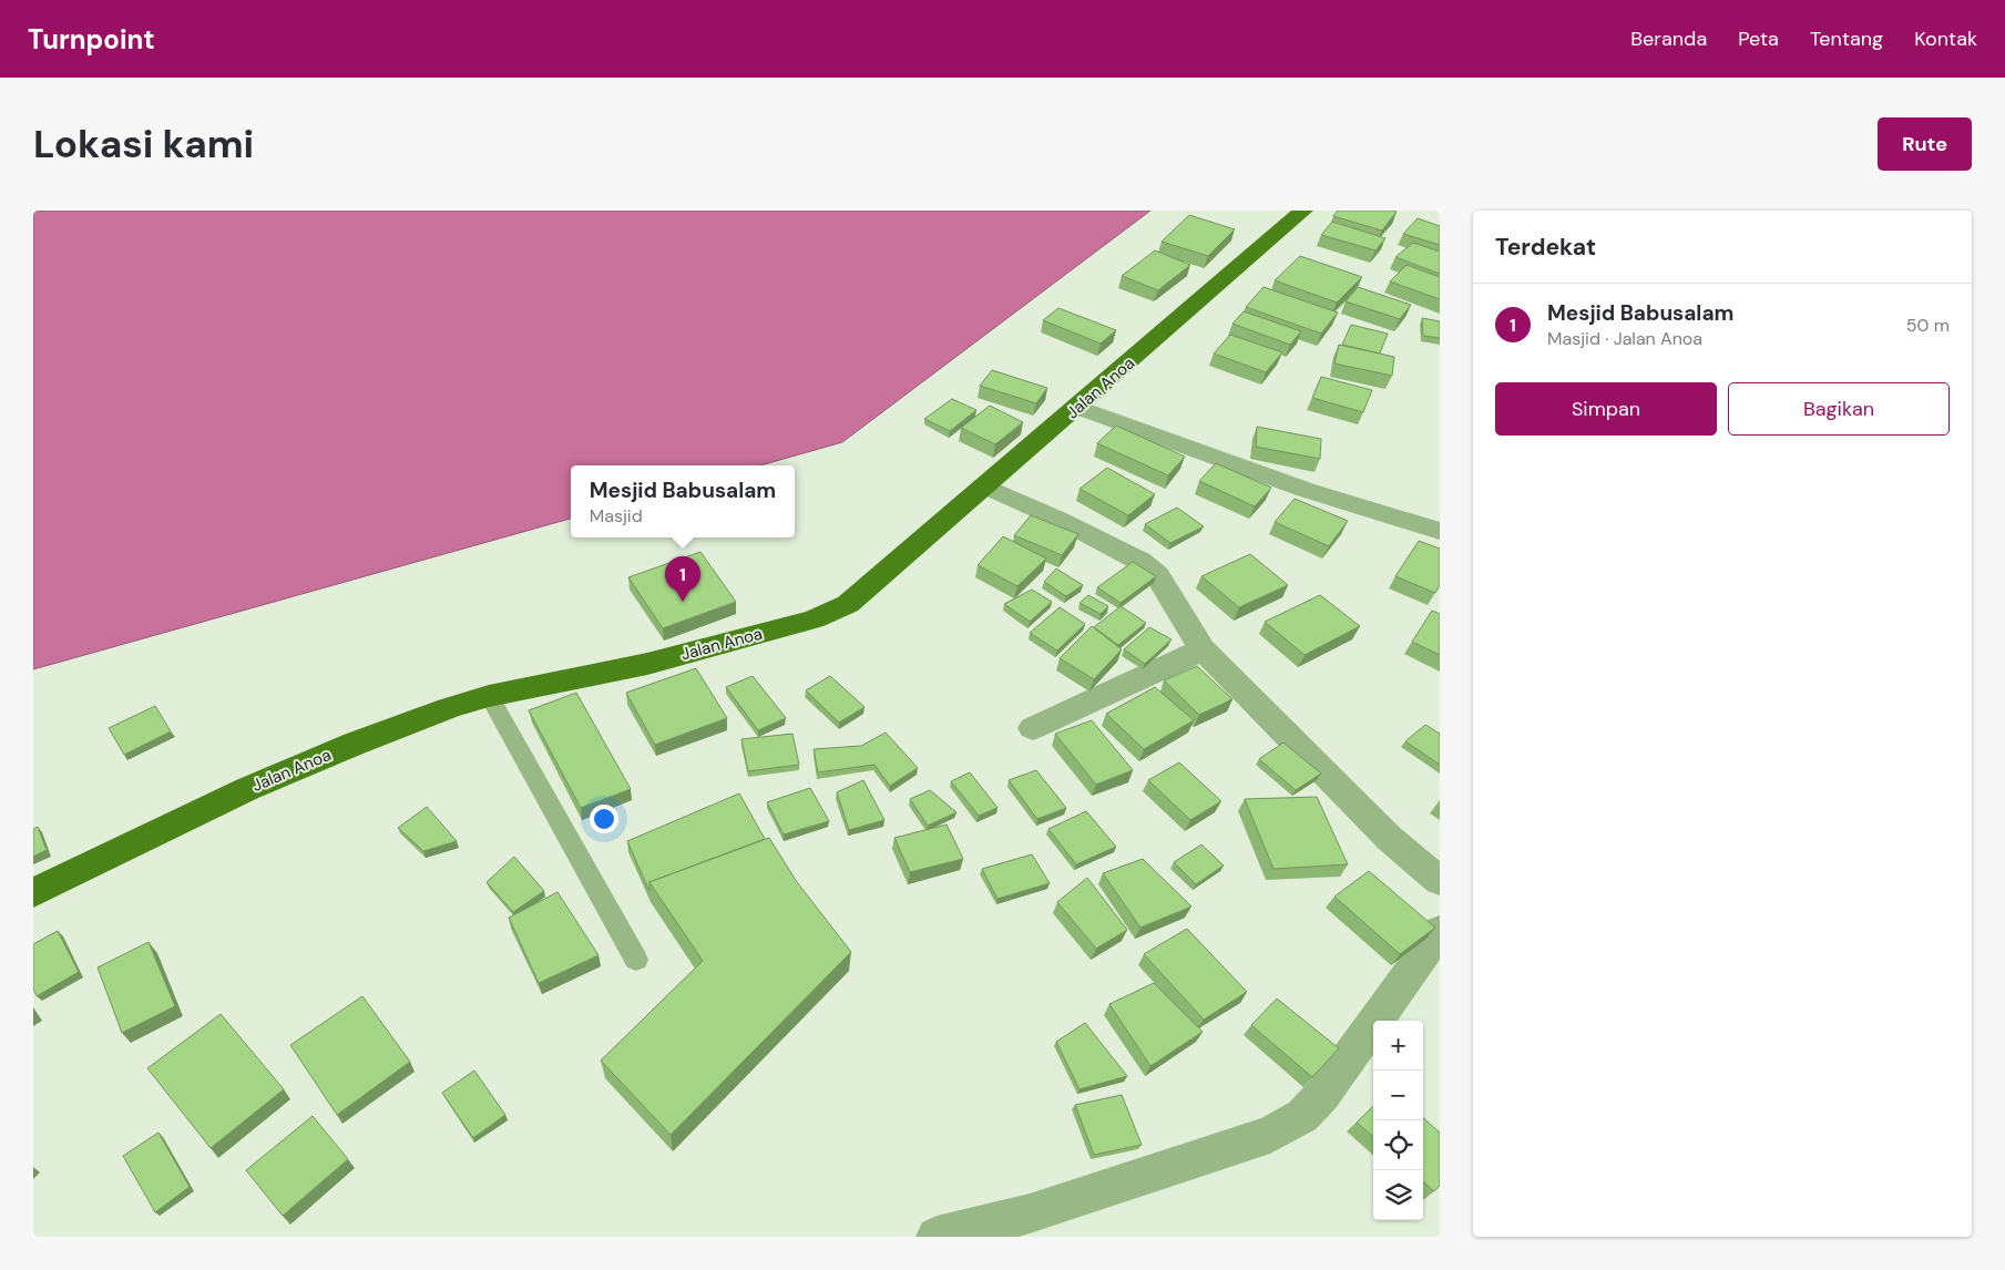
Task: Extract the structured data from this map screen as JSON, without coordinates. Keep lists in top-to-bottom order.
{
  "streets": {
    "highway": ["Jalan Anoa"]
  },
  "page": {
    "header": "Turnpoint",
    "nav": [
      "Beranda",
      "Peta",
      "Tentang",
      "Kontak"
    ],
    "buttons": [
      "Rute",
      ["Simpan", "Bagikan"]
    ],
    "title": "Lokasi kami",
    "heading": "Terdekat",
    "list": [
      {
        "mark": "1",
        "name": "Mesjid Babusalam",
        "note": "Masjid · Jalan Anoa",
        "value": "50 m"
      }
    ],
    "popup": ["Mesjid Babusalam", "Masjid"],
    "pins": "1",
    "map_buttons": ["+", "−"]
  }
}
